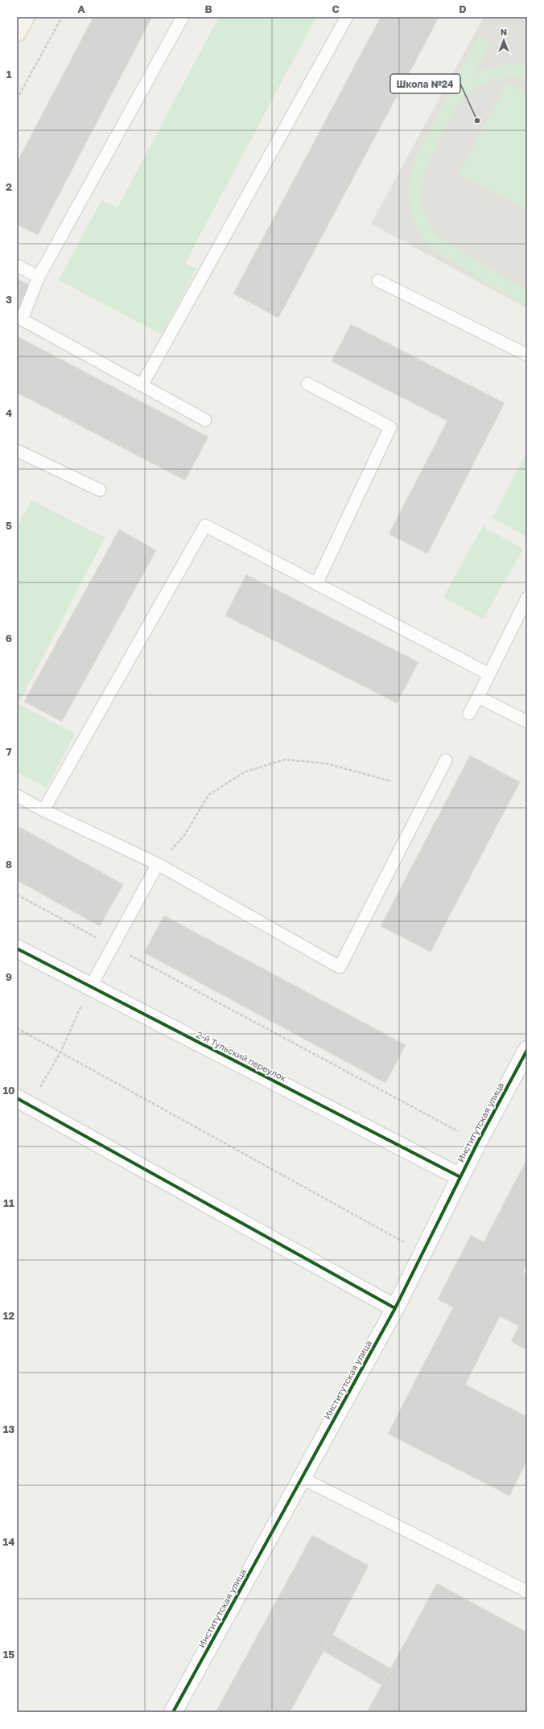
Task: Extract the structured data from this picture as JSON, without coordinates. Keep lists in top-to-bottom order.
{
  "streets": {
    "street": ["2-й Тульский переулок", "Институтская улица"]
  },
  "crossings": [
    ["2-й Тульский переулок", "Институтская улица"]
  ],
  "places": ["Школа №24"],
  "north": "top",
  "grid": {
    "columns": [
      "A",
      "B",
      "C",
      "D"
    ],
    "rows": [
      "1",
      "2",
      "3",
      "4",
      "5",
      "6",
      "7",
      "8",
      "9",
      "10",
      "11",
      "12",
      "13",
      "14",
      "15"
    ]
  }
}
